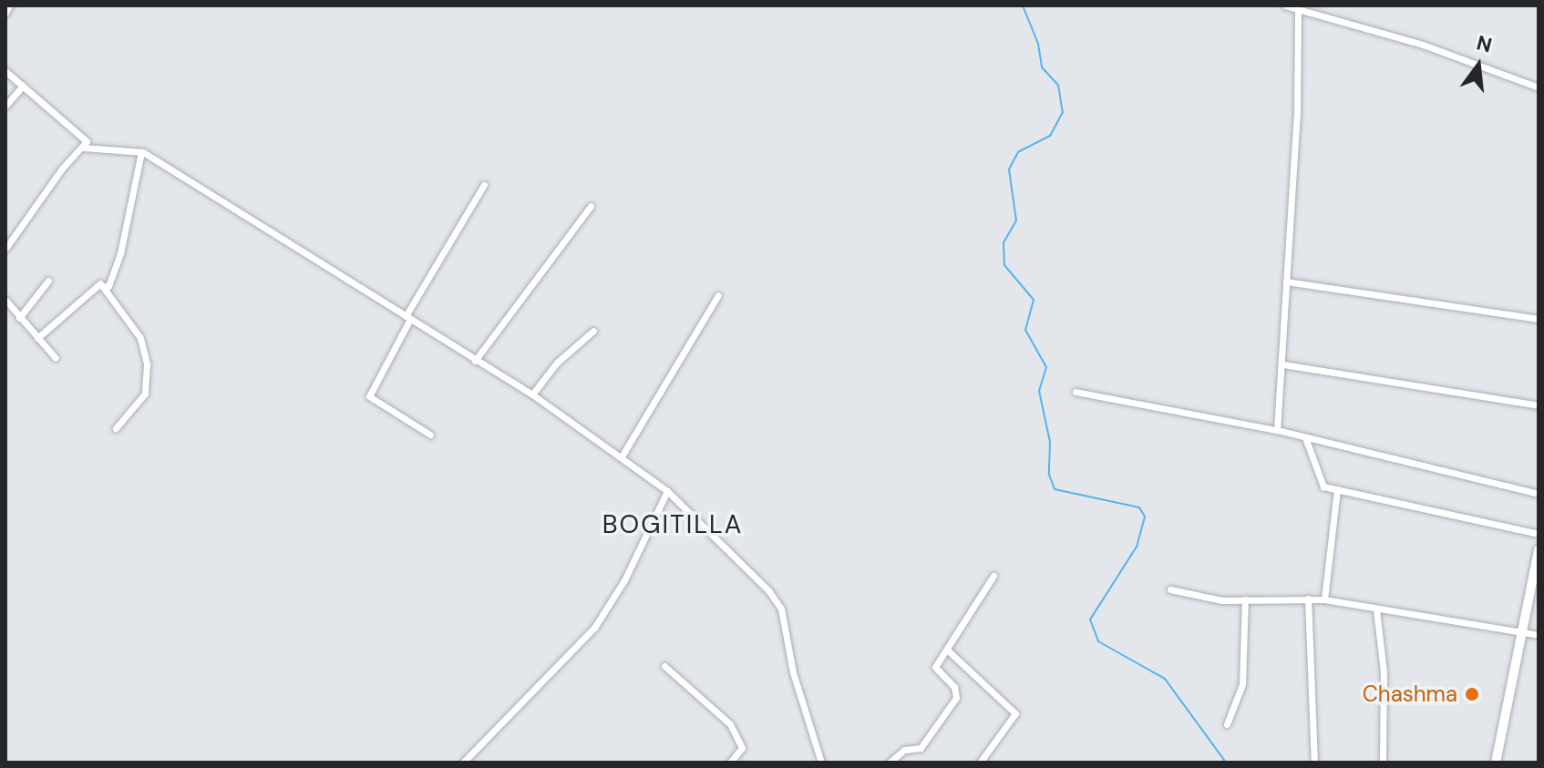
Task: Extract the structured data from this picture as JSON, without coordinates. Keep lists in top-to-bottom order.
{
  "districts": ["BOGITILLA"],
  "places": ["Chashma"],
  "north": "top"
}
